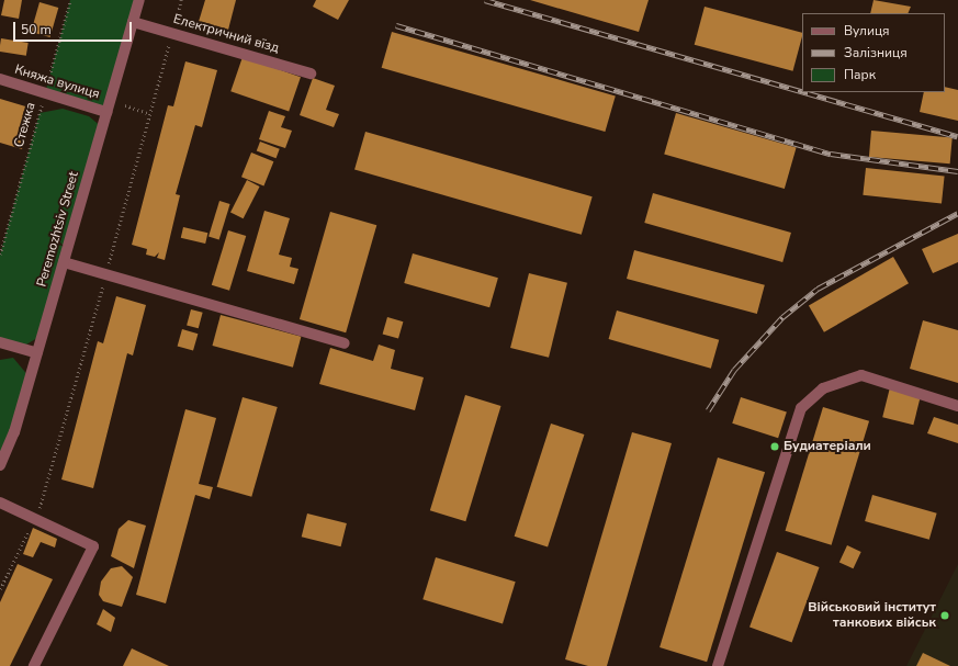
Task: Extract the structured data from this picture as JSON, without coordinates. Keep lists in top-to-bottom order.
{
  "streets": {
    "street": ["Електричний вїзд", "Княжа вулиця", "Peremozhtsiv Street"],
    "path": ["Стежка"]
  },
  "crossings": [
    ["Електричний вїзд", "Peremozhtsiv Street"],
    ["Княжа вулиця", "Стежка"],
    ["Княжа вулиця", "Peremozhtsiv Street"]
  ],
  "places": ["Будиатеріали", "Військовий інститут танкових військ"],
  "legend": ["Вулиця", "Залізниця", "Парк"],
  "scale_bar": "50 m"
}
